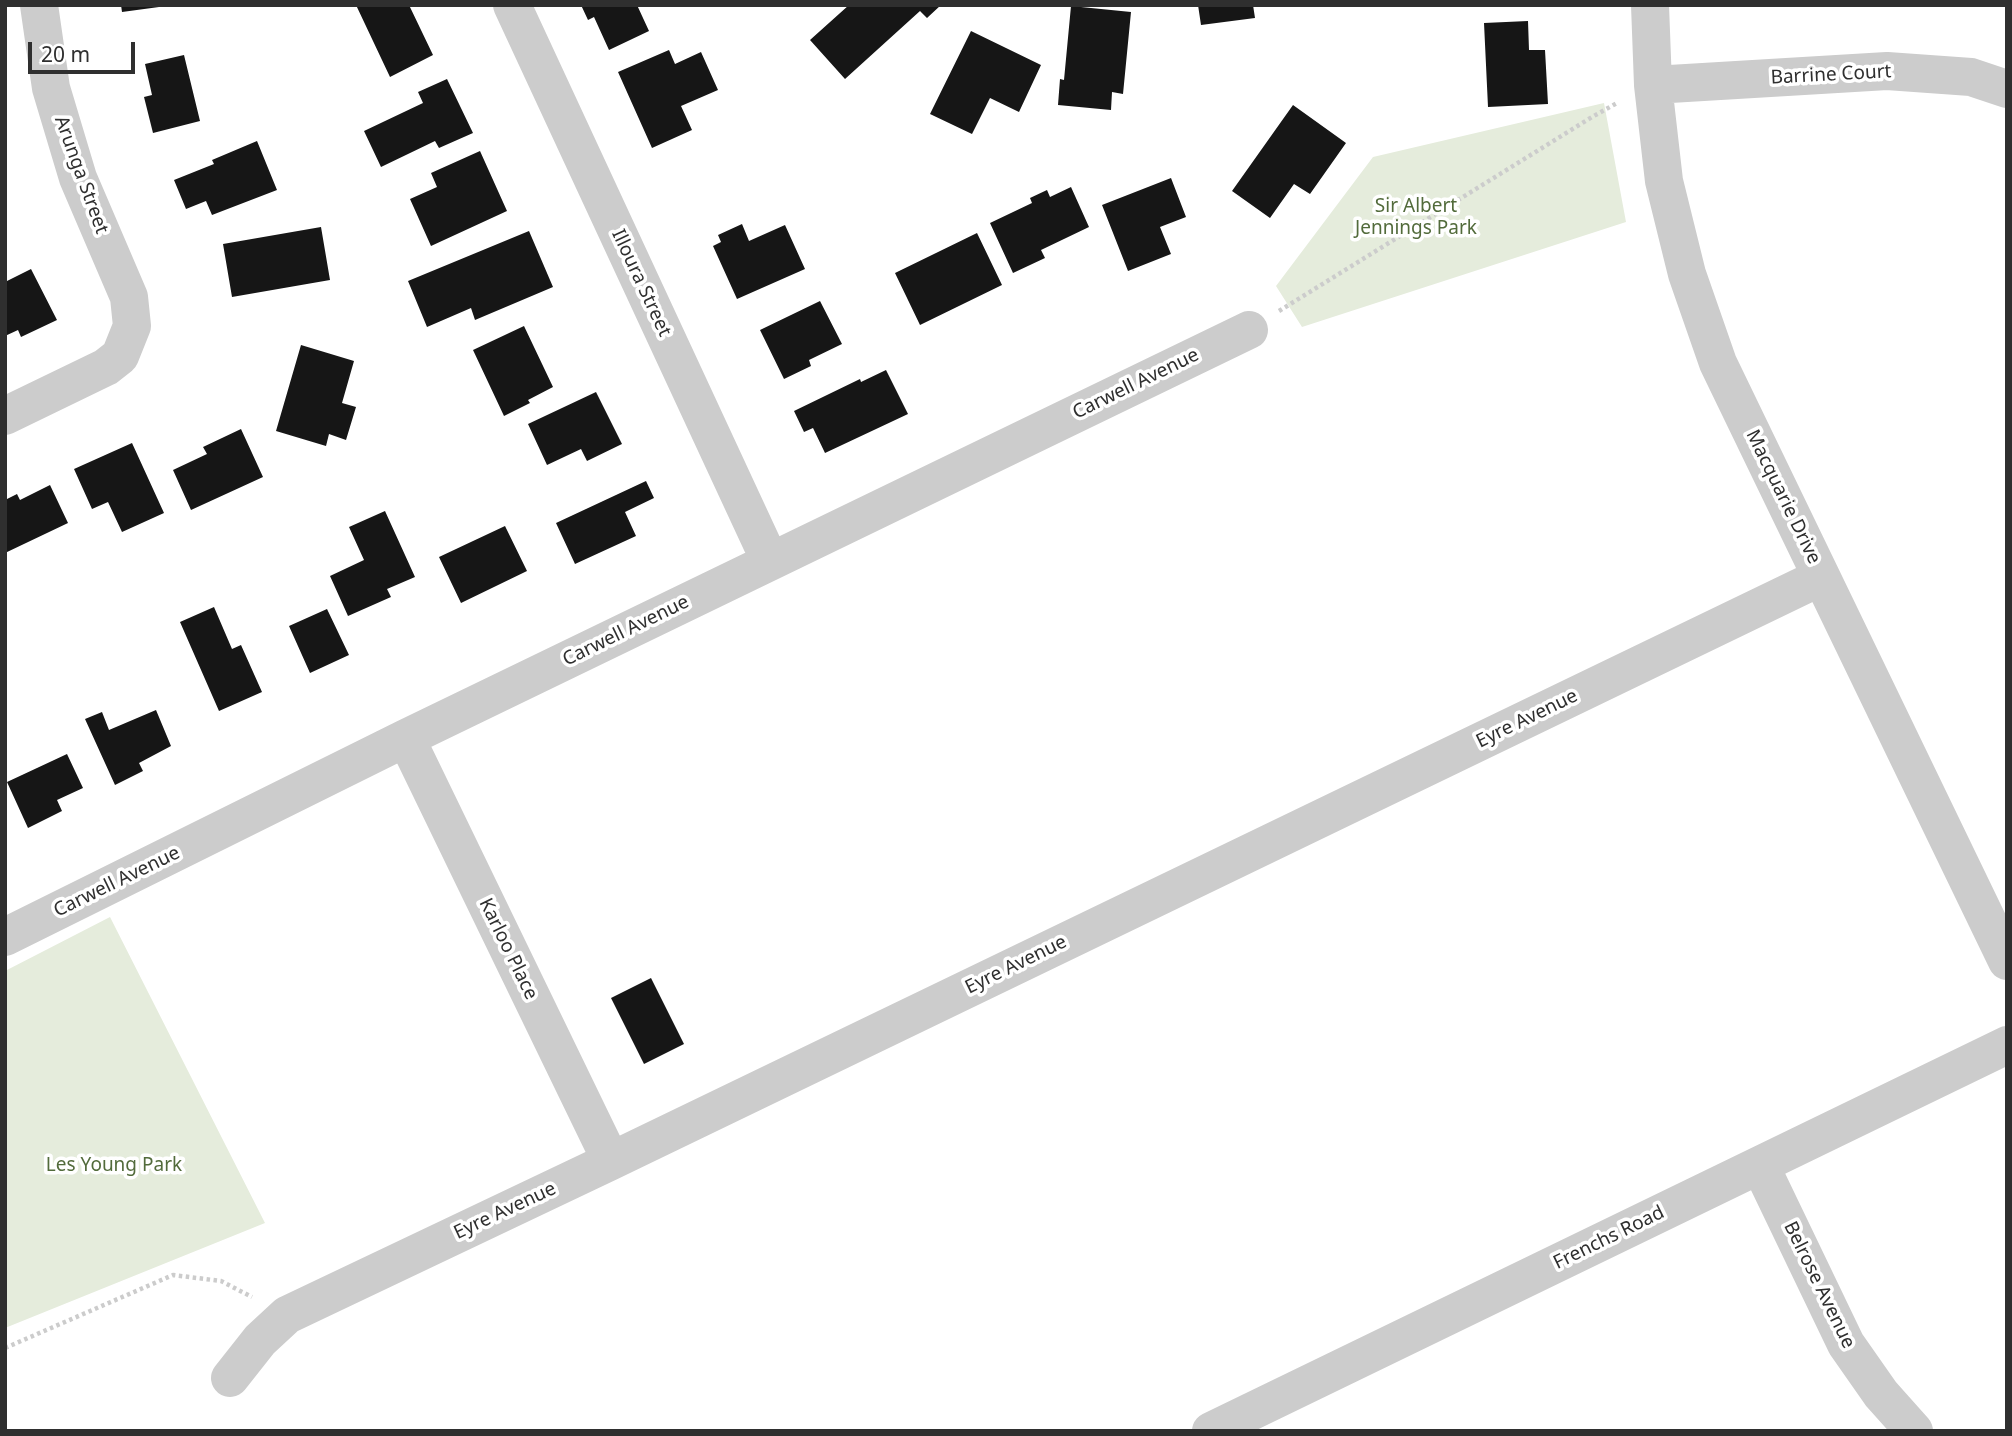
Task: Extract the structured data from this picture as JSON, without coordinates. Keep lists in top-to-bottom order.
{
  "streets": {
    "street": [
      "Barrine Court",
      "Arunga Street",
      "Illoura Street",
      "Carwell Avenue",
      "Macquarie Drive",
      "Eyre Avenue",
      "Karloo Place",
      "Frenchs Road",
      "Belrose Avenue"
    ]
  },
  "crossings": [
    ["Barrine Court", "Macquarie Drive"],
    ["Illoura Street", "Carwell Avenue"],
    ["Carwell Avenue", "Karloo Place"],
    ["Macquarie Drive", "Eyre Avenue"],
    ["Eyre Avenue", "Karloo Place"],
    ["Frenchs Road", "Belrose Avenue"]
  ],
  "parks": ["Sir Albert Jennings Park", "Les Young Park"],
  "scale_bar": "20 m"
}
